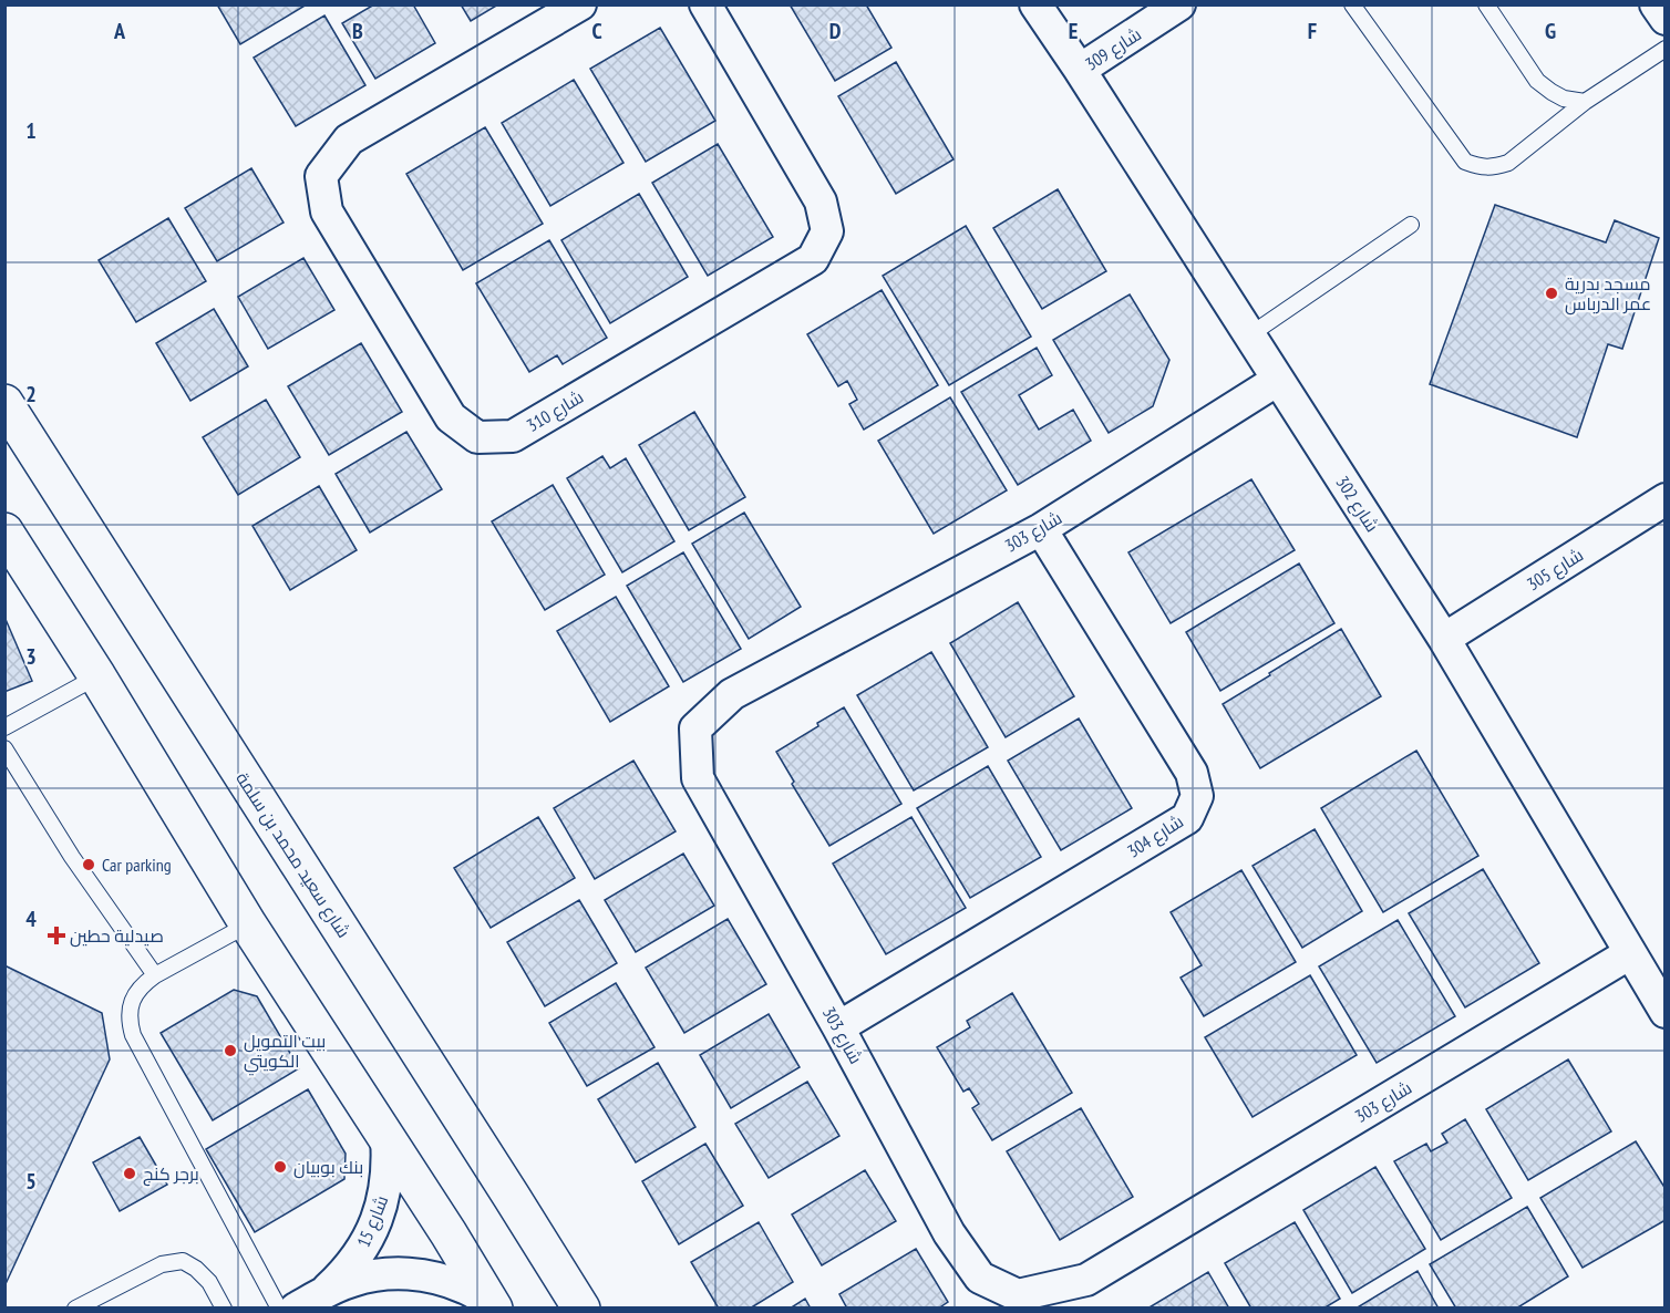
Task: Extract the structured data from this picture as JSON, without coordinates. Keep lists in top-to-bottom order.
{
  "streets": {
    "street": [
      "شارع 309",
      "شارع 310",
      "شارع 302",
      "شارع 303",
      "شارع 305",
      "شارع 304",
      "شارع سعيد محمد بن سلمة",
      "شارع 15"
    ]
  },
  "crossings": [
    ["شارع 309", "شارع 302"],
    ["شارع 302", "شارع 303"],
    ["شارع 302", "شارع 305"],
    ["شارع 303", "شارع 304"]
  ],
  "places": {
    "other": [
      "مسجد بدرية عمر الدرباس",
      "Car parking",
      "بيت التمويل الكويتي",
      "بنك بوبيان",
      "برجر كنج"
    ],
    "health": ["صيدلية حطين"]
  },
  "grid": {
    "columns": [
      "A",
      "B",
      "C",
      "D",
      "E",
      "F",
      "G"
    ],
    "rows": [
      "1",
      "2",
      "3",
      "4",
      "5"
    ]
  }
}
